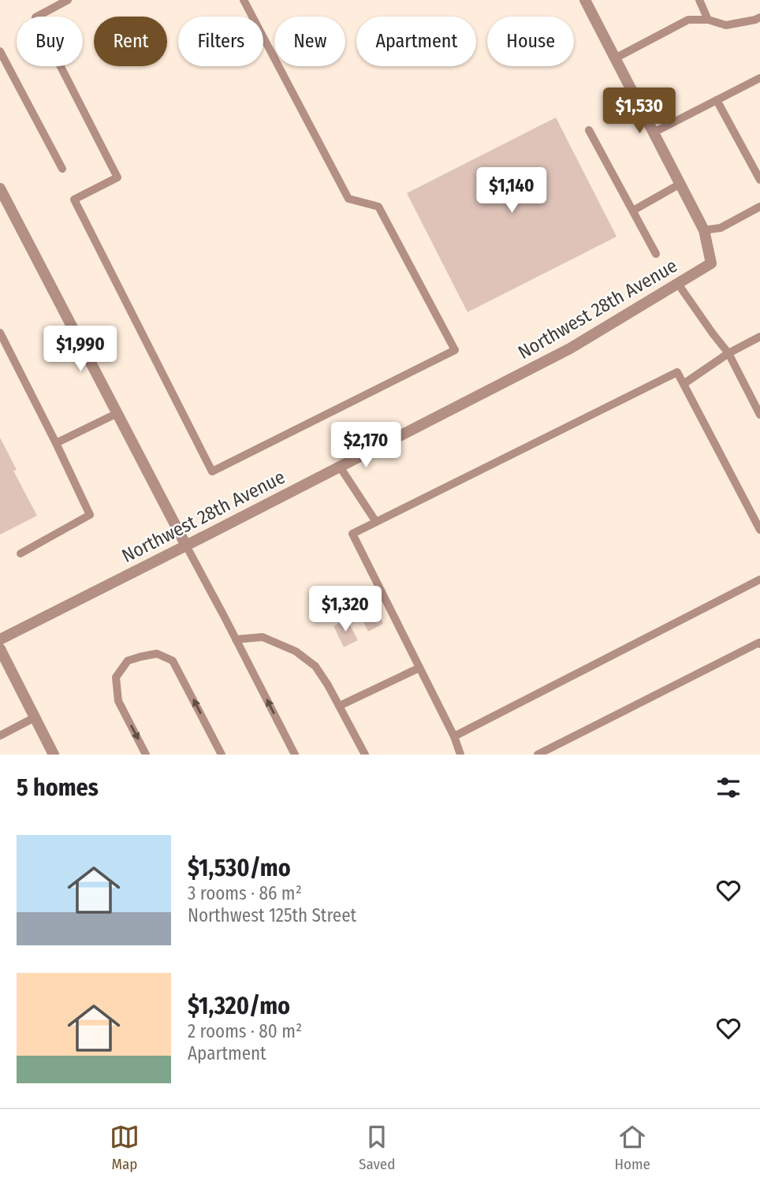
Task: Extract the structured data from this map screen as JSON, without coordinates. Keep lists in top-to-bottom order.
{
  "streets": {
    "street": ["Northwest 28th Avenue"]
  },
  "page": {
    "chip": [
      "Buy",
      "Rent",
      "Filters",
      "New",
      "Apartment",
      "House"
    ],
    "price": [
      "$1,530",
      "$1,140",
      "$1,990",
      "$2,170",
      "$1,320"
    ],
    "heading": "5 homes",
    "list": [
      {
        "name": "$1,530/mo",
        "note": "3 rooms · 86 m² · Northwest 125th Street"
      },
      {
        "name": "$1,320/mo",
        "note": "2 rooms · 80 m² · Apartment"
      }
    ],
    "tabs": ["Map", "Saved", "Home"]
  }
}
